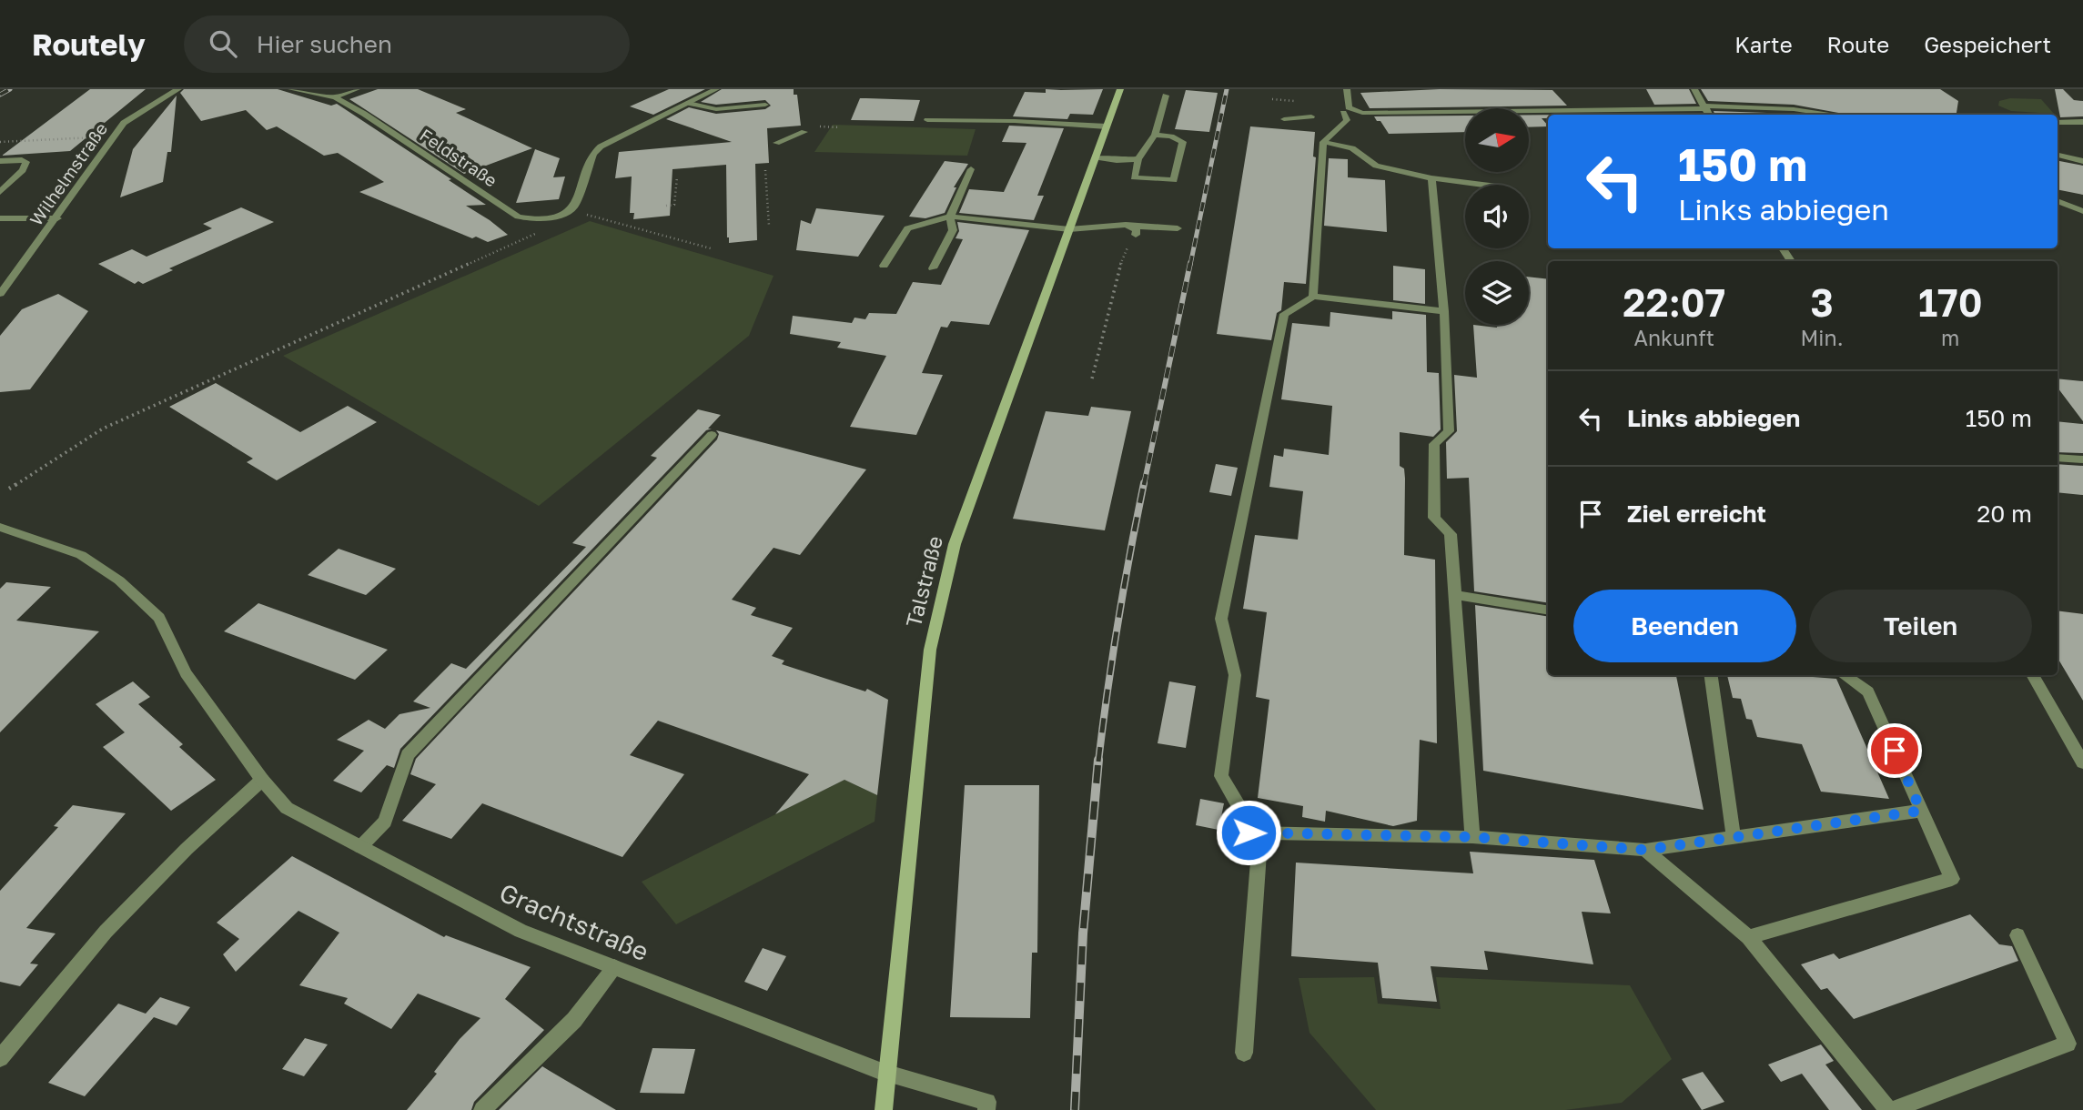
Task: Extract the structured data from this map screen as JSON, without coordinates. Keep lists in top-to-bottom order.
{
  "streets": {
    "main road": ["Talstraße"],
    "street": ["Feldstraße", "Wilhelmstraße", "Grachtstraße"]
  },
  "crossings": [
    ["Talstraße", "Grachtstraße"]
  ],
  "north": "right",
  "page": {
    "header": "Routely",
    "search": "Hier suchen",
    "nav": ["Karte", "Route", "Gespeichert"],
    "turn": ["150 m", "Links abbiegen"],
    "eta": [
      "22:07",
      "Ankunft",
      "3",
      "Min.",
      "170",
      "m"
    ],
    "list": [
      {
        "name": "Links abbiegen",
        "value": "150 m"
      },
      {
        "name": "Ziel erreicht",
        "value": "20 m"
      }
    ],
    "buttons": ["Beenden", "Teilen"]
  }
}
